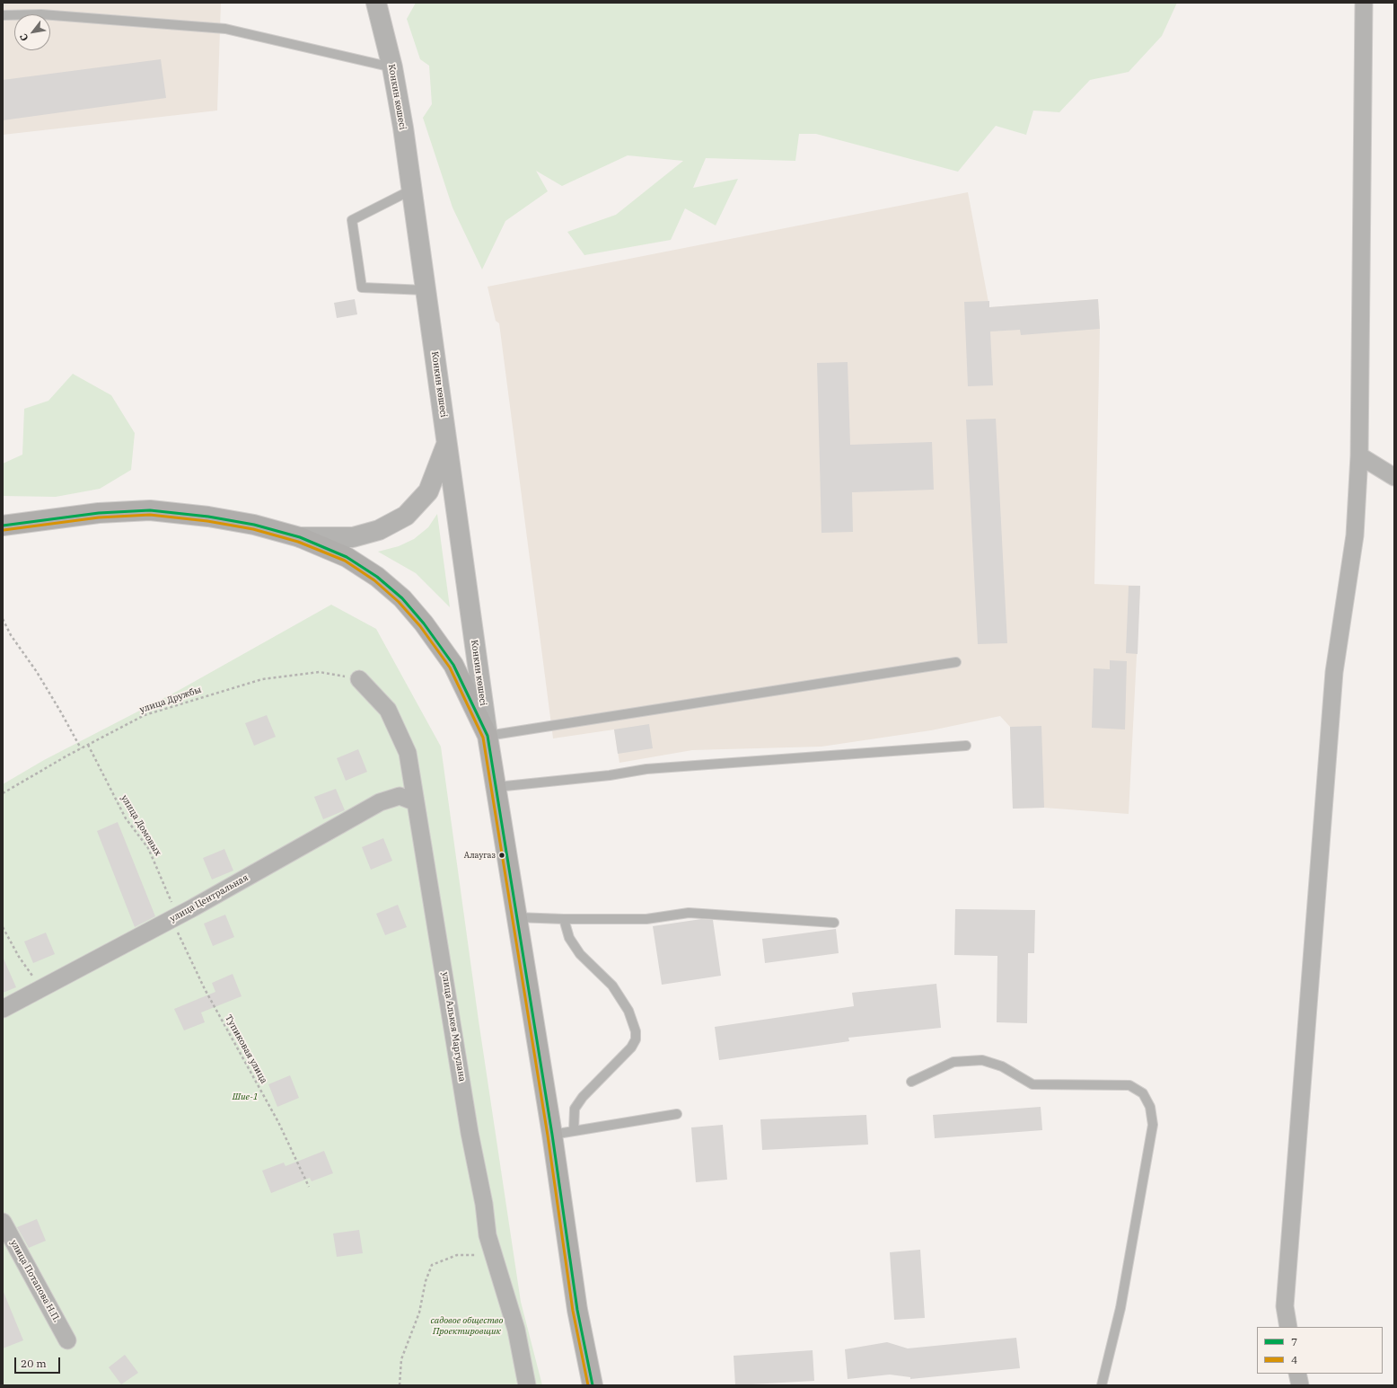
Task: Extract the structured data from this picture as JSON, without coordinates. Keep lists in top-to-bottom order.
{
  "streets": {
    "highway": ["Конкин көшесі"],
    "street": ["улица Центральная", "улица Алькея Маргулана", "улица Потапова Н.П."],
    "path": ["улица Дружбы", "улица Домовых", "Тупиковая улица"]
  },
  "crossings": [
    ["улица Дружбы", "улица Домовых"],
    ["улица Дружбы", "улица Алькея Маргулана"],
    ["улица Домовых", "улица Центральная"],
    ["улица Домовых", "Тупиковая улица"],
    ["улица Центральная", "улица Алькея Маргулана"],
    ["улица Центральная", "Тупиковая улица"]
  ],
  "parks": ["Шие-1", "садовое общество Проектировщик"],
  "places": ["Алаугаз"],
  "lines": ["transit line 7", "transit line 4"],
  "legend": ["7", "4"],
  "scale_bar": "20 m",
  "north": "bottom left"
}
